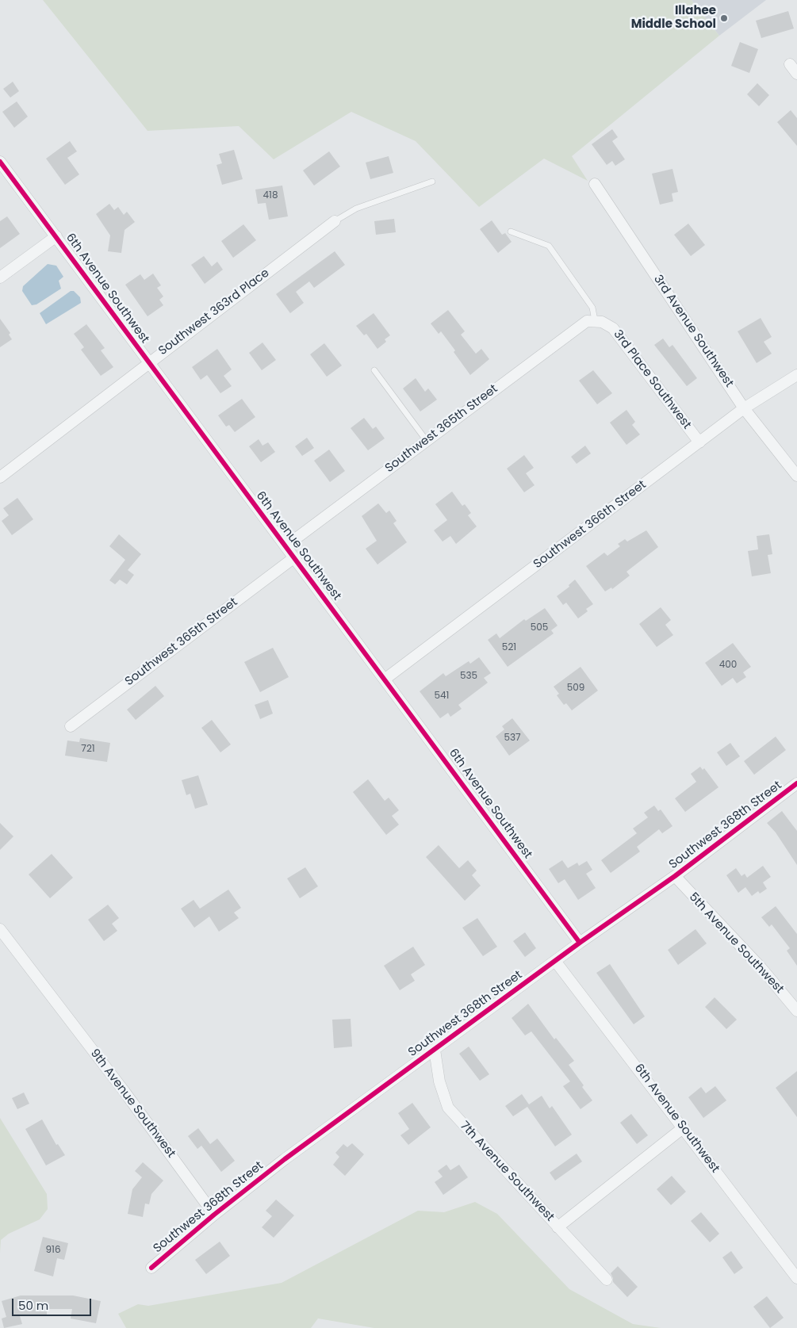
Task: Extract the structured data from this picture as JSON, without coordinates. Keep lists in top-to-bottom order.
{
  "streets": {
    "street": [
      "6th Avenue Southwest",
      "Southwest 363rd Place",
      "3rd Avenue Southwest",
      "3rd Place Southwest",
      "Southwest 365th Street",
      "Southwest 366th Street",
      "Southwest 368th Street",
      "5th Avenue Southwest",
      "9th Avenue Southwest",
      "7th Avenue Southwest"
    ]
  },
  "crossings": [
    ["6th Avenue Southwest", "Southwest 363rd Place"],
    ["6th Avenue Southwest", "Southwest 365th Street"],
    ["6th Avenue Southwest", "Southwest 366th Street"],
    ["6th Avenue Southwest", "Southwest 368th Street"],
    ["3rd Avenue Southwest", "Southwest 366th Street"],
    ["3rd Place Southwest", "Southwest 365th Street"],
    ["3rd Place Southwest", "Southwest 366th Street"],
    ["Southwest 368th Street", "5th Avenue Southwest"],
    ["Southwest 368th Street", "9th Avenue Southwest"],
    ["Southwest 368th Street", "7th Avenue Southwest"]
  ],
  "places": ["Illahee Middle School"],
  "house_numbers": [
    "418",
    "505",
    "521",
    "400",
    "535",
    "509",
    "541",
    "537",
    "721",
    "916"
  ],
  "scale_bar": "50 m"
}
